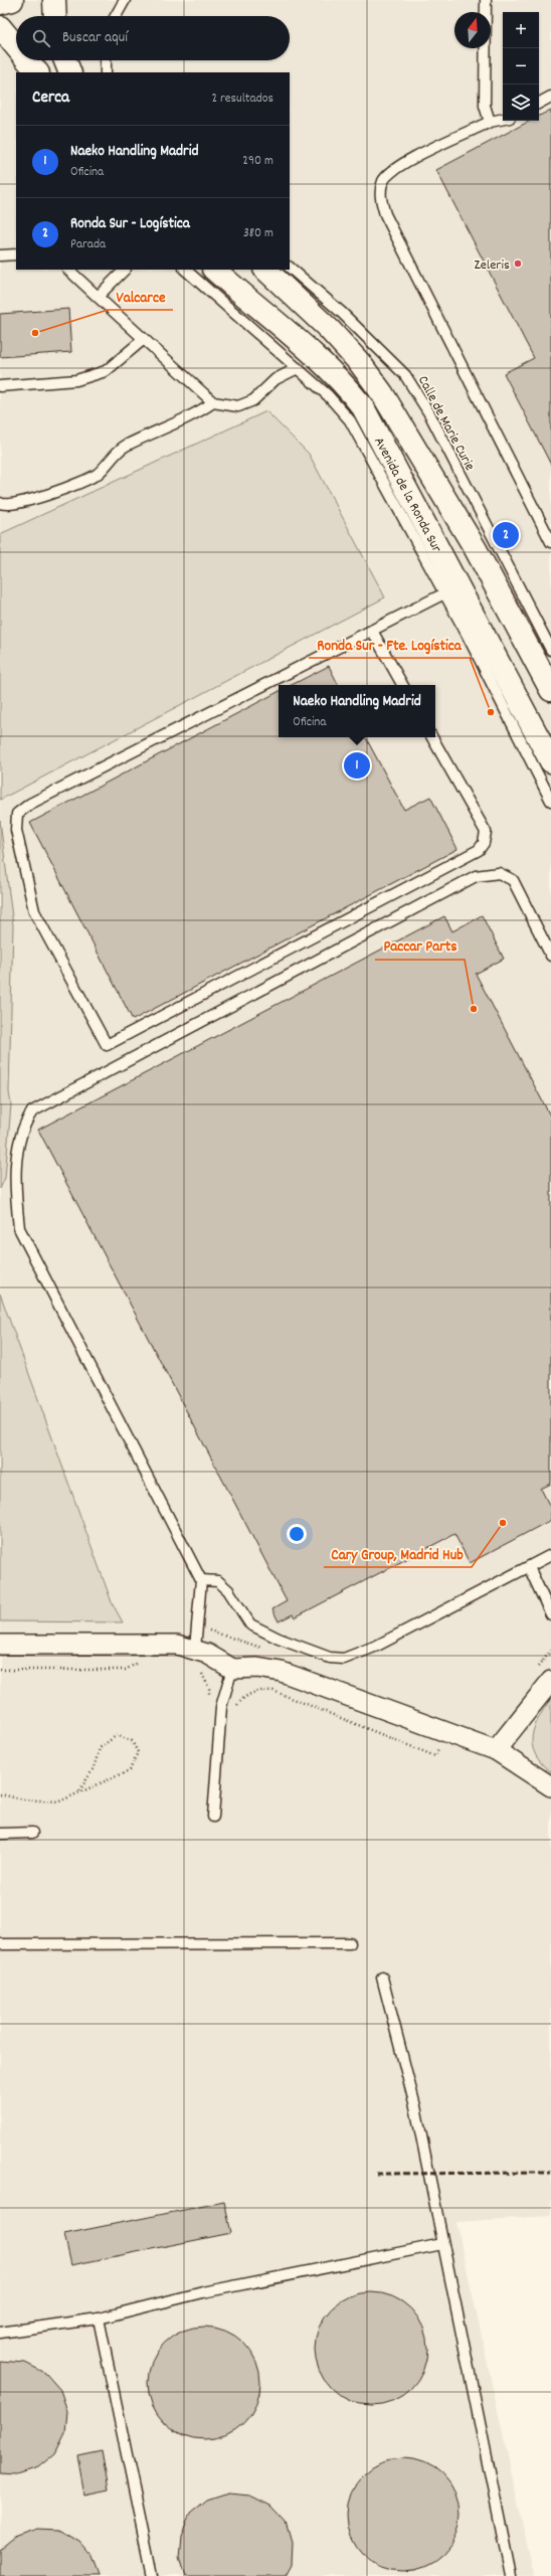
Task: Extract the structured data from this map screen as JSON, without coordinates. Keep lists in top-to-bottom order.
{
  "streets": {
    "main road": ["Avenida de la Ronda Sur"],
    "lane": ["Calle de Marie Curie"]
  },
  "crossings": [
    ["Calle de Marie Curie", "Avenida de la Ronda Sur"]
  ],
  "places": [
    "Zeleris",
    "Valcarce",
    "Ronda Sur - Fte. Logística",
    "Paccar Parts",
    "Cary Group, Madrid Hub"
  ],
  "north": "top",
  "page": {
    "map_buttons": ["+", "−"],
    "search": "Buscar aquí",
    "heading": ["Cerca", "2 resultados"],
    "list": [
      {
        "mark": "1",
        "name": "Naeko Handling Madrid",
        "note": "Oficina",
        "value": "290 m"
      },
      {
        "mark": "2",
        "name": "Ronda Sur - Logística",
        "note": "Parada",
        "value": "380 m"
      }
    ],
    "pins": ["2", "1"],
    "popup": ["Naeko Handling Madrid", "Oficina"]
  }
}
